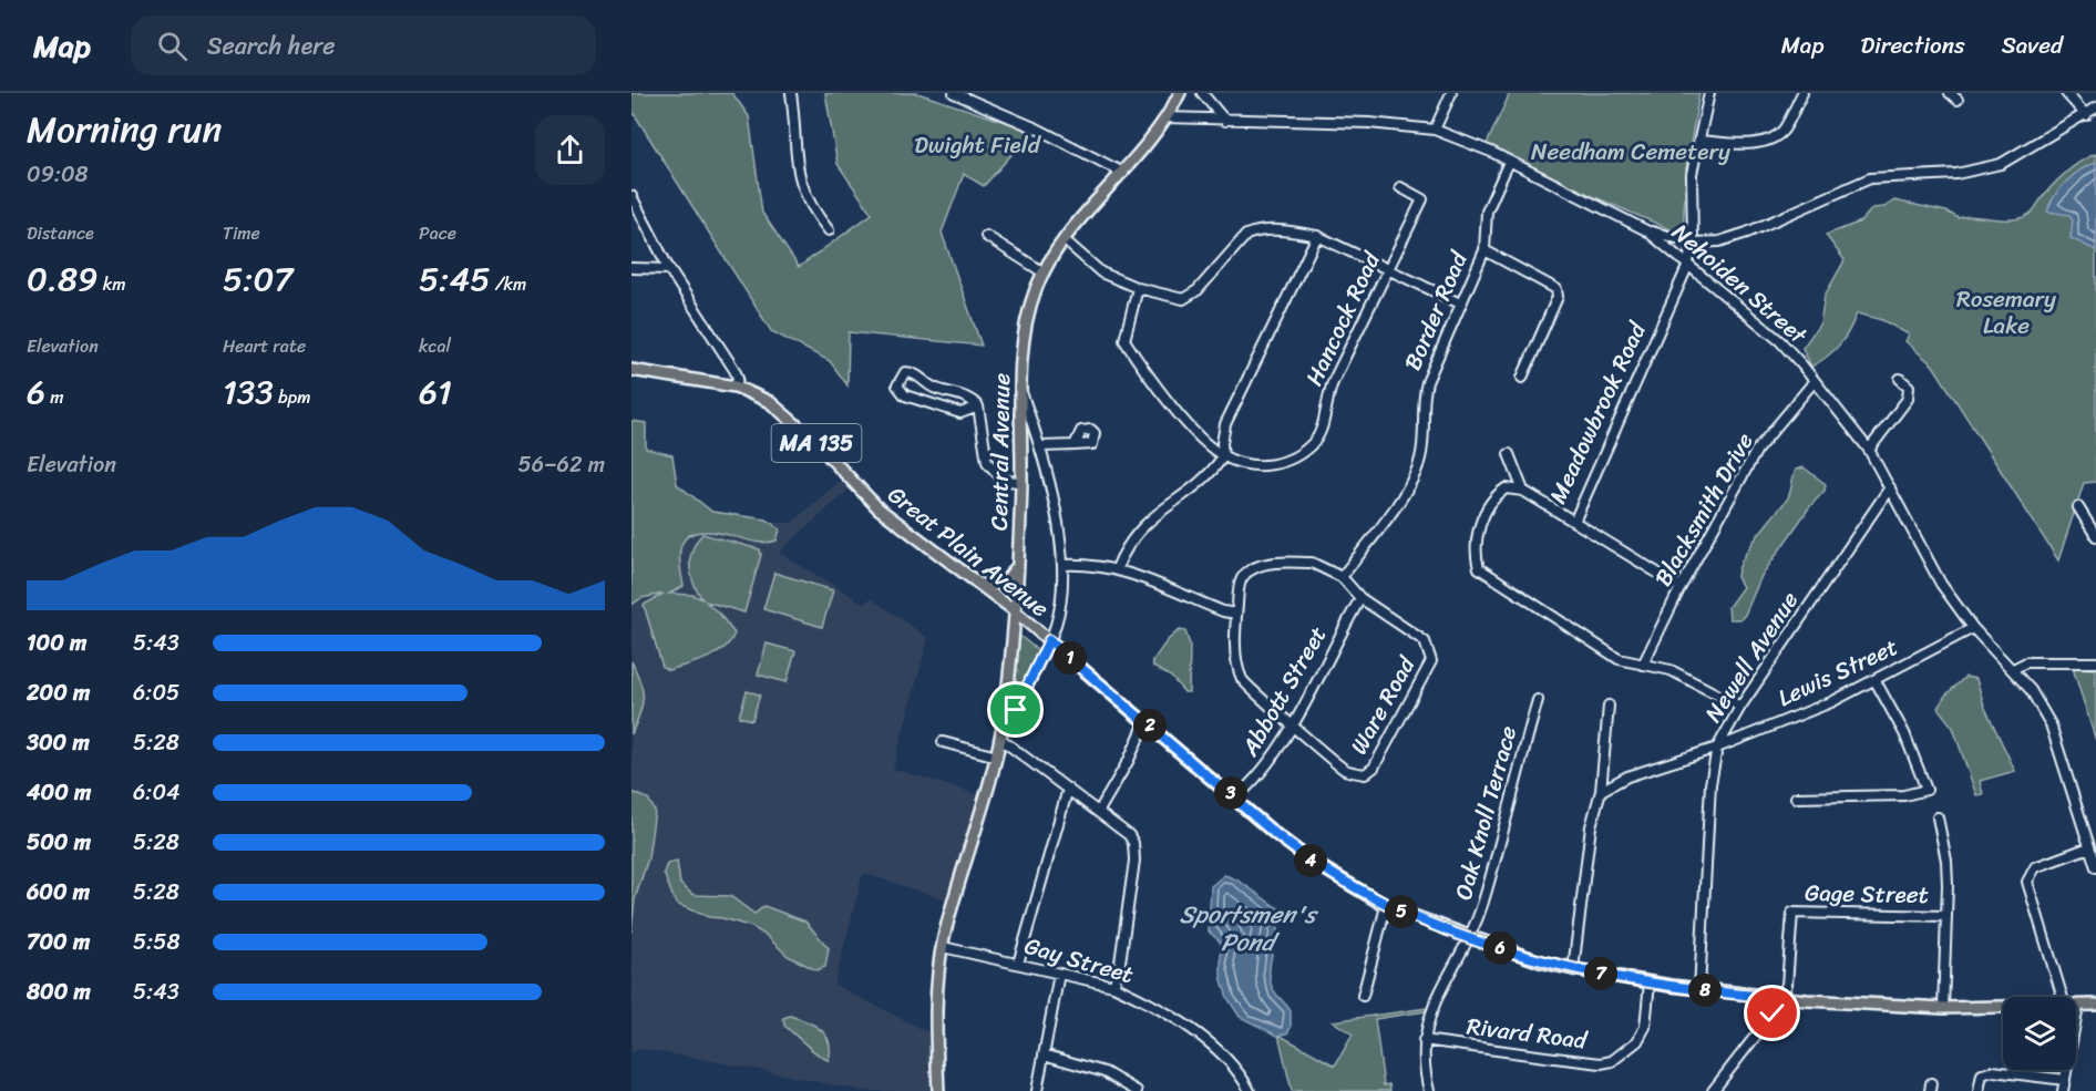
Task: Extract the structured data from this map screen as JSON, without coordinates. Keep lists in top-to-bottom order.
{
  "streets": {
    "main road": ["MA 135", "Central Avenue", "Great Plain Avenue"],
    "street": [
      "Nehoiden Street",
      "Border Road",
      "Hancock Road",
      "Meadowbrook Road",
      "Blacksmith Drive",
      "Newell Avenue",
      "Lewis Street",
      "Abbott Street",
      "Ware Road",
      "Oak Knoll Terrace",
      "Gage Street",
      "Gay Street",
      "Rivard Road"
    ]
  },
  "crossings": [
    ["Nehoiden Street", "Border Road"],
    ["Nehoiden Street", "Meadowbrook Road"],
    ["Nehoiden Street", "Central Avenue"],
    ["Nehoiden Street", "Blacksmith Drive"],
    ["Nehoiden Street", "Newell Avenue"],
    ["Nehoiden Street", "Lewis Street"],
    ["Meadowbrook Road", "Blacksmith Drive"],
    ["Meadowbrook Road", "Newell Avenue"],
    ["Central Avenue", "Great Plain Avenue"],
    ["Central Avenue", "Gay Street"],
    ["Great Plain Avenue", "Newell Avenue"],
    ["Great Plain Avenue", "Abbott Street"],
    ["Great Plain Avenue", "Oak Knoll Terrace"],
    ["Great Plain Avenue", "Gage Street"],
    ["Great Plain Avenue", "Rivard Road"],
    ["Newell Avenue", "Lewis Street"],
    ["Abbott Street", "Ware Road"],
    ["Oak Knoll Terrace", "Rivard Road"]
  ],
  "water": ["Sportsmen's Pond"],
  "parks": ["Dwight Field", "Needham Cemetery", "Rosemary Lake"],
  "page": {
    "header": "Map",
    "search": "Search here",
    "nav": ["Map", "Directions", "Saved"],
    "heading": ["Morning run", "09:08"],
    "stats": [
      ["Distance", "0.89 km"],
      ["Time", "5:07"],
      ["Pace", "5:45 /km"],
      ["Elevation", "6 m"],
      ["Heart rate", "133 bpm"],
      ["kcal", "61"]
    ],
    "chart": ["Elevation", "56–62 m"],
    "list": [
      {
        "name": "100 m",
        "note": "5:43"
      },
      {
        "name": "200 m",
        "note": "6:05"
      },
      {
        "name": "300 m",
        "note": "5:28"
      },
      {
        "name": "400 m",
        "note": "6:04"
      },
      {
        "name": "500 m",
        "note": "5:28"
      },
      {
        "name": "600 m",
        "note": "5:28"
      },
      {
        "name": "700 m",
        "note": "5:58"
      },
      {
        "name": "800 m",
        "note": "5:43"
      }
    ],
    "pins": [
      "1",
      "2",
      "3",
      "4",
      "5",
      "6",
      "7",
      "8"
    ]
  }
}
